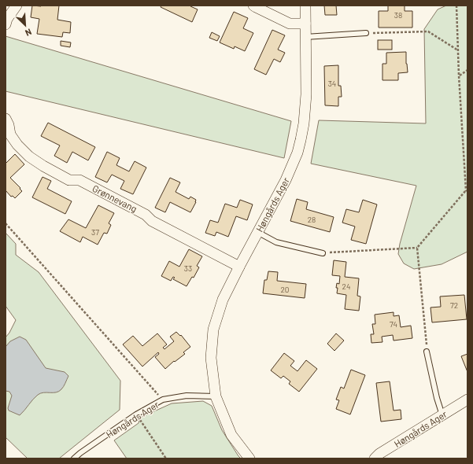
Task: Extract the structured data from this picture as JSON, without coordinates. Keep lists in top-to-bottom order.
{
  "streets": {
    "street": ["Grønnevang", "Høngårds Ager"]
  },
  "crossings": [
    ["Grønnevang", "Høngårds Ager"]
  ],
  "house_numbers": [
    "38",
    "34",
    "28",
    "37",
    "33",
    "24",
    "20",
    "72",
    "74"
  ],
  "north": "bottom right"
}
